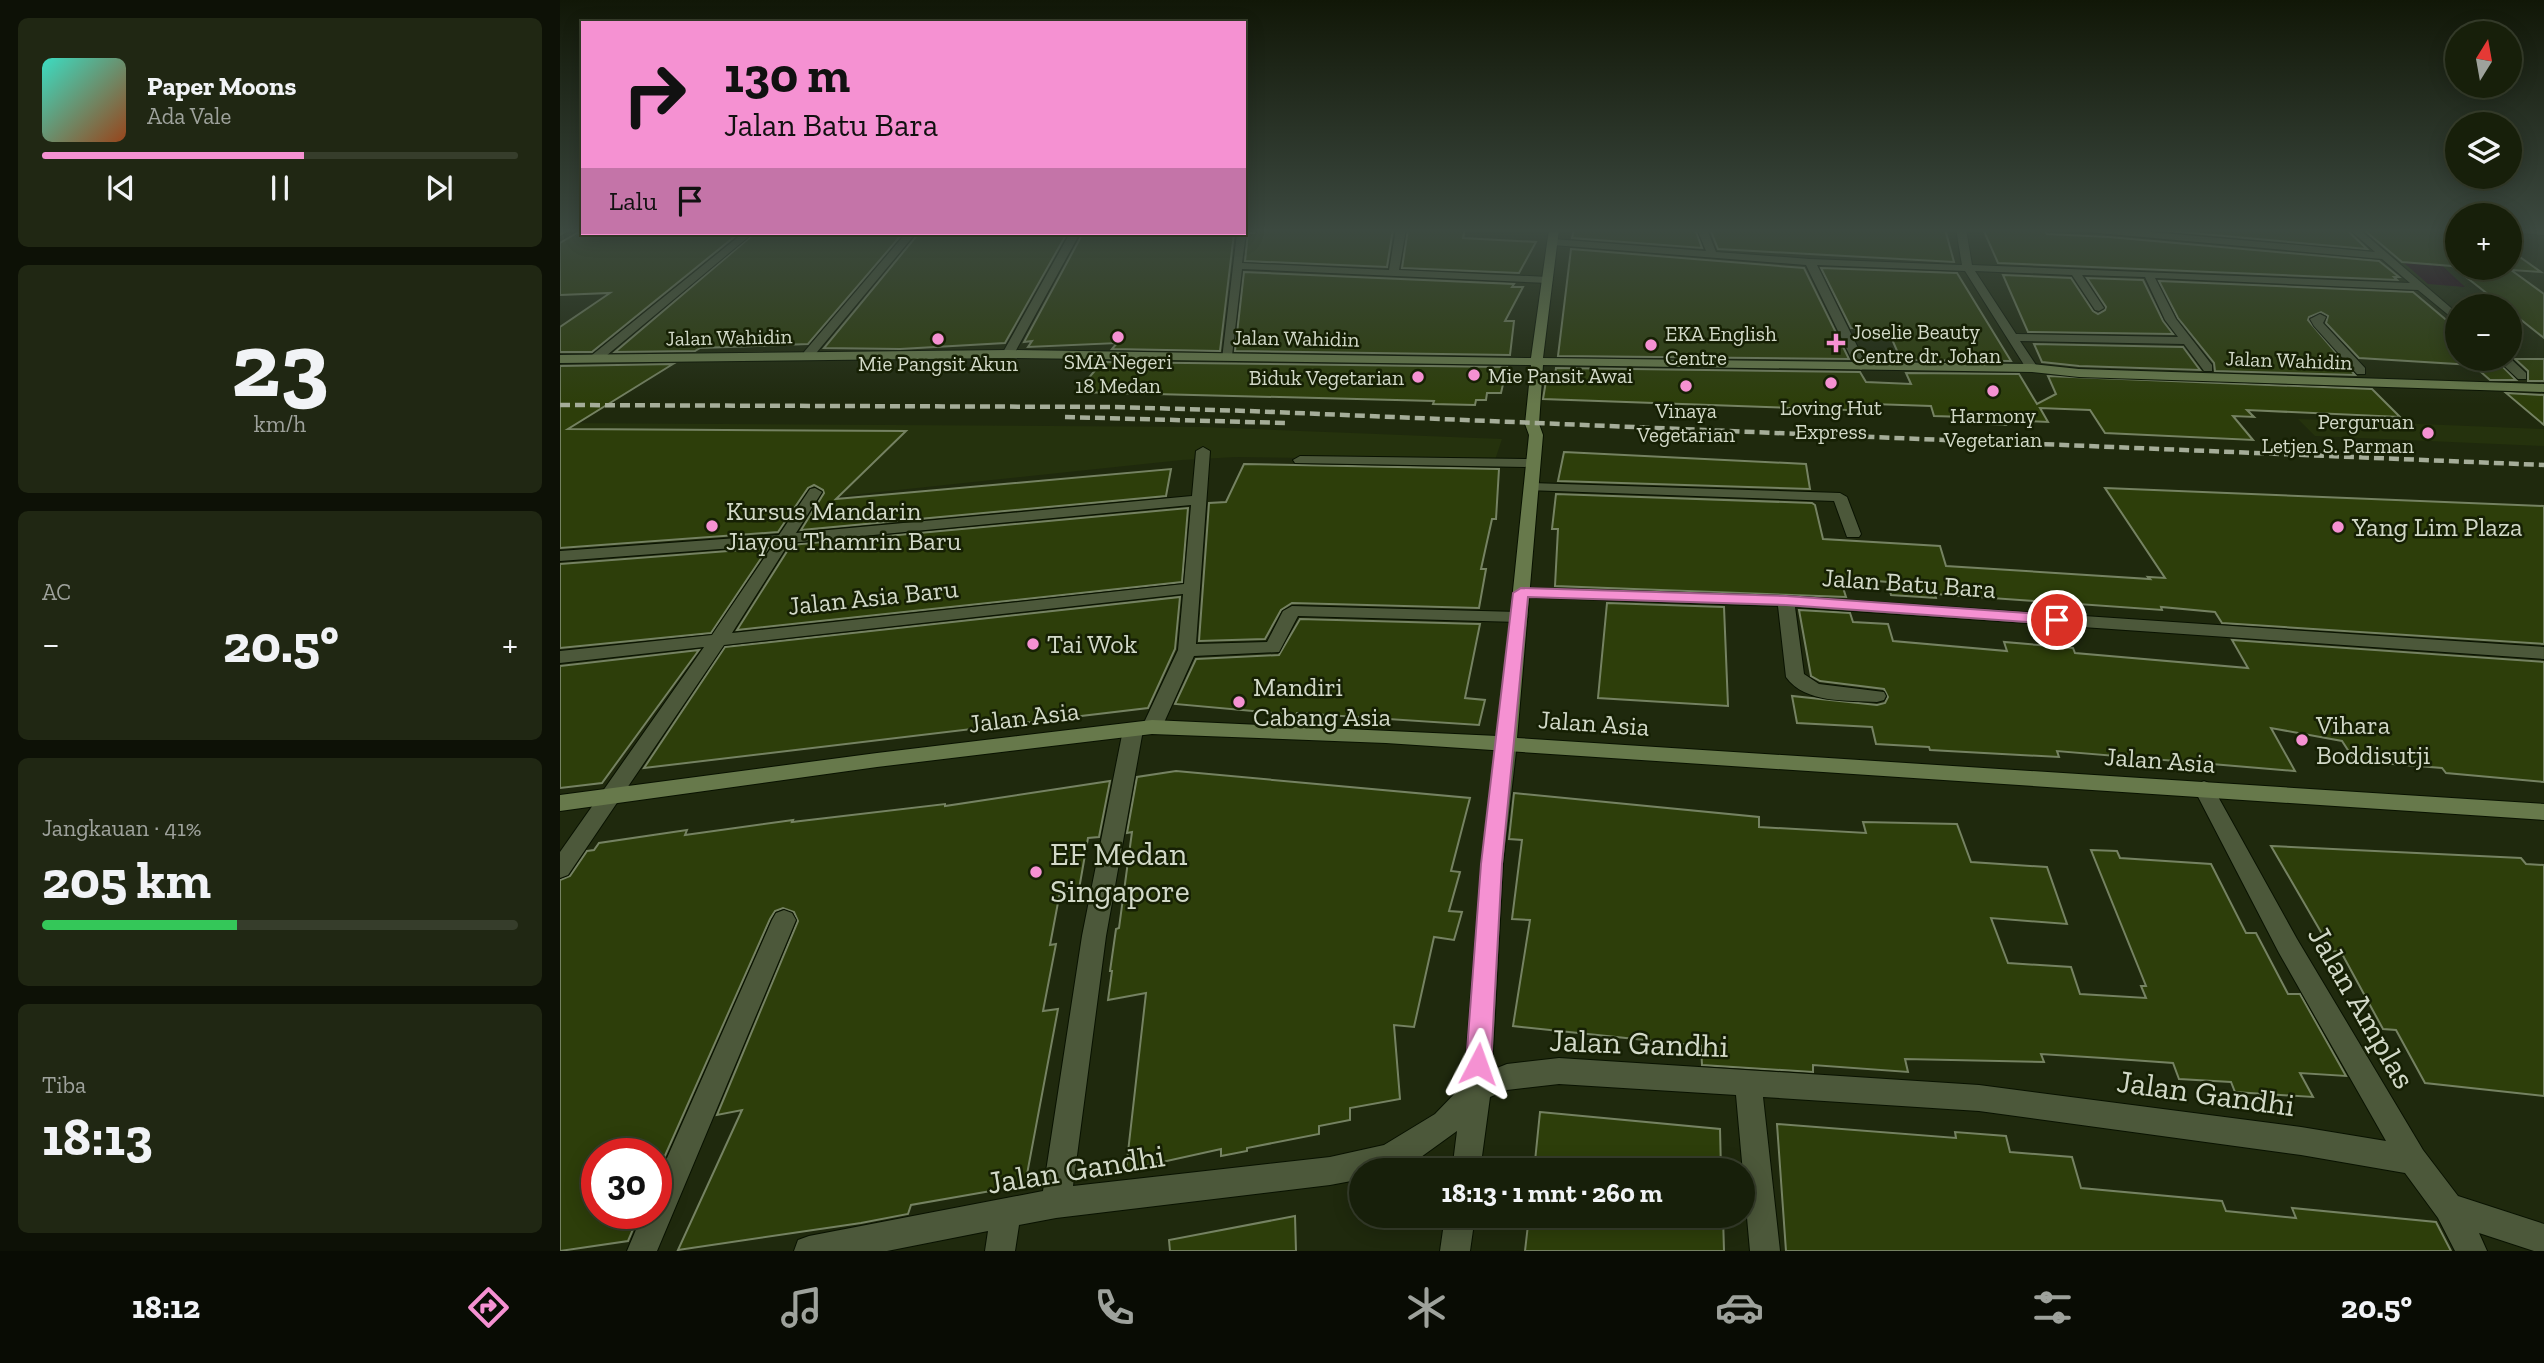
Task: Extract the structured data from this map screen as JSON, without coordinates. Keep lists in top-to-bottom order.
{
  "streets": {
    "street": [
      "Jalan Wahidin",
      "Jalan Batu Bara",
      "Jalan Asia Baru",
      "Jalan Asia",
      "Jalan Amplas",
      "Jalan Gandhi"
    ]
  },
  "crossings": [
    ["Jalan Asia", "Jalan Amplas"],
    ["Jalan Amplas", "Jalan Gandhi"]
  ],
  "places": {
    "other": [
      "SMA Negeri 18 Medan",
      "Mie Pangsit Akun",
      "EKA English Centre",
      "Mie Pansit Awai",
      "Biduk Vegetarian",
      "Loving Hut Express",
      "Vinaya Vegetarian",
      "Harmony Vegetarian",
      "Perguruan Letjen S. Parman",
      "Kursus Mandarin Jiayou Thamrin Baru",
      "Yang Lim Plaza",
      "Tai Wok",
      "Mandiri Cabang Asia",
      "Vihara Boddisutji",
      "EF Medan Singapore"
    ],
    "health": ["Joselie Beauty Centre dr. Johan"]
  },
  "north": "top",
  "page": {
    "map_buttons": ["+", "−"],
    "turn": ["130 m", "Jalan Batu Bara"],
    "song": ["Paper Moons", "Ada Vale"],
    "then": "Lalu",
    "tile": [
      ["23", "km/h"],
      "AC",
      ["Jangkauan · 41%", "205 km"],
      ["Tiba", "18:13"]
    ],
    "heat": ["−", "20.5°", "+"],
    "limit": "30",
    "trip": "18:13 · 1 mnt · 260 m",
    "tabs": ["18:12", "20.5°"]
  }
}
